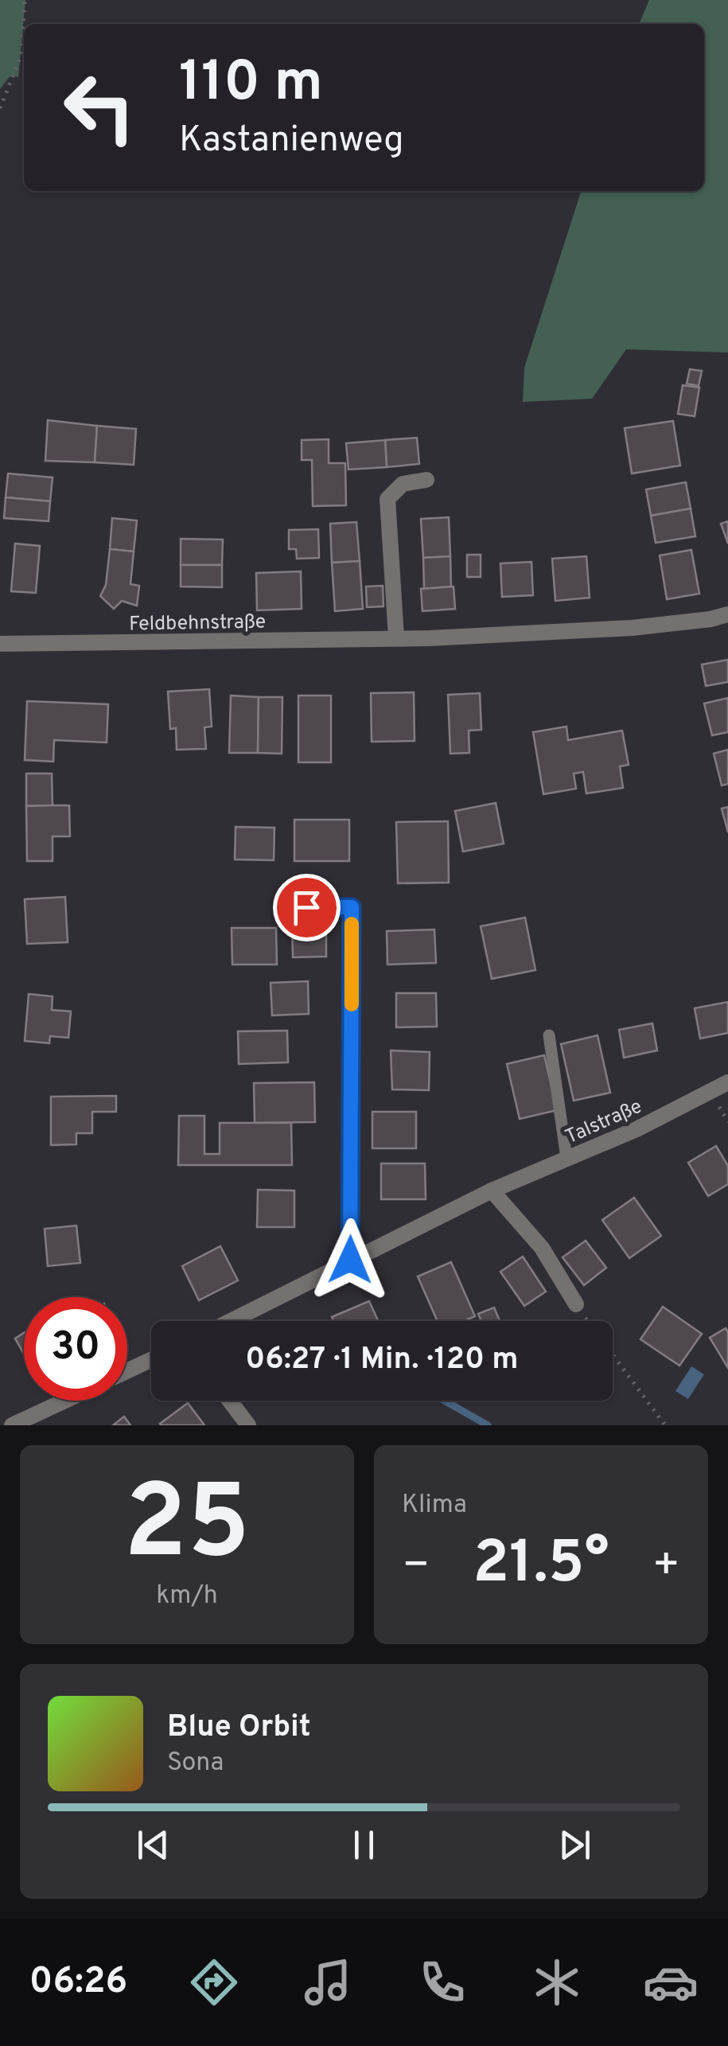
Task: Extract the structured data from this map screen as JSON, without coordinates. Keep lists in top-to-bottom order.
{
  "streets": {
    "street": ["Feldbehnstraße", "Talstraße"]
  },
  "page": {
    "turn": ["110 m", "Kastanienweg"],
    "limit": "30",
    "trip": "06:27 · 1 Min. · 120 m",
    "tile": [
      ["25", "km/h"],
      "Klima"
    ],
    "heat": ["−", "21.5°", "+"],
    "song": ["Blue Orbit", "Sona"],
    "tabs": "06:26"
  }
}
